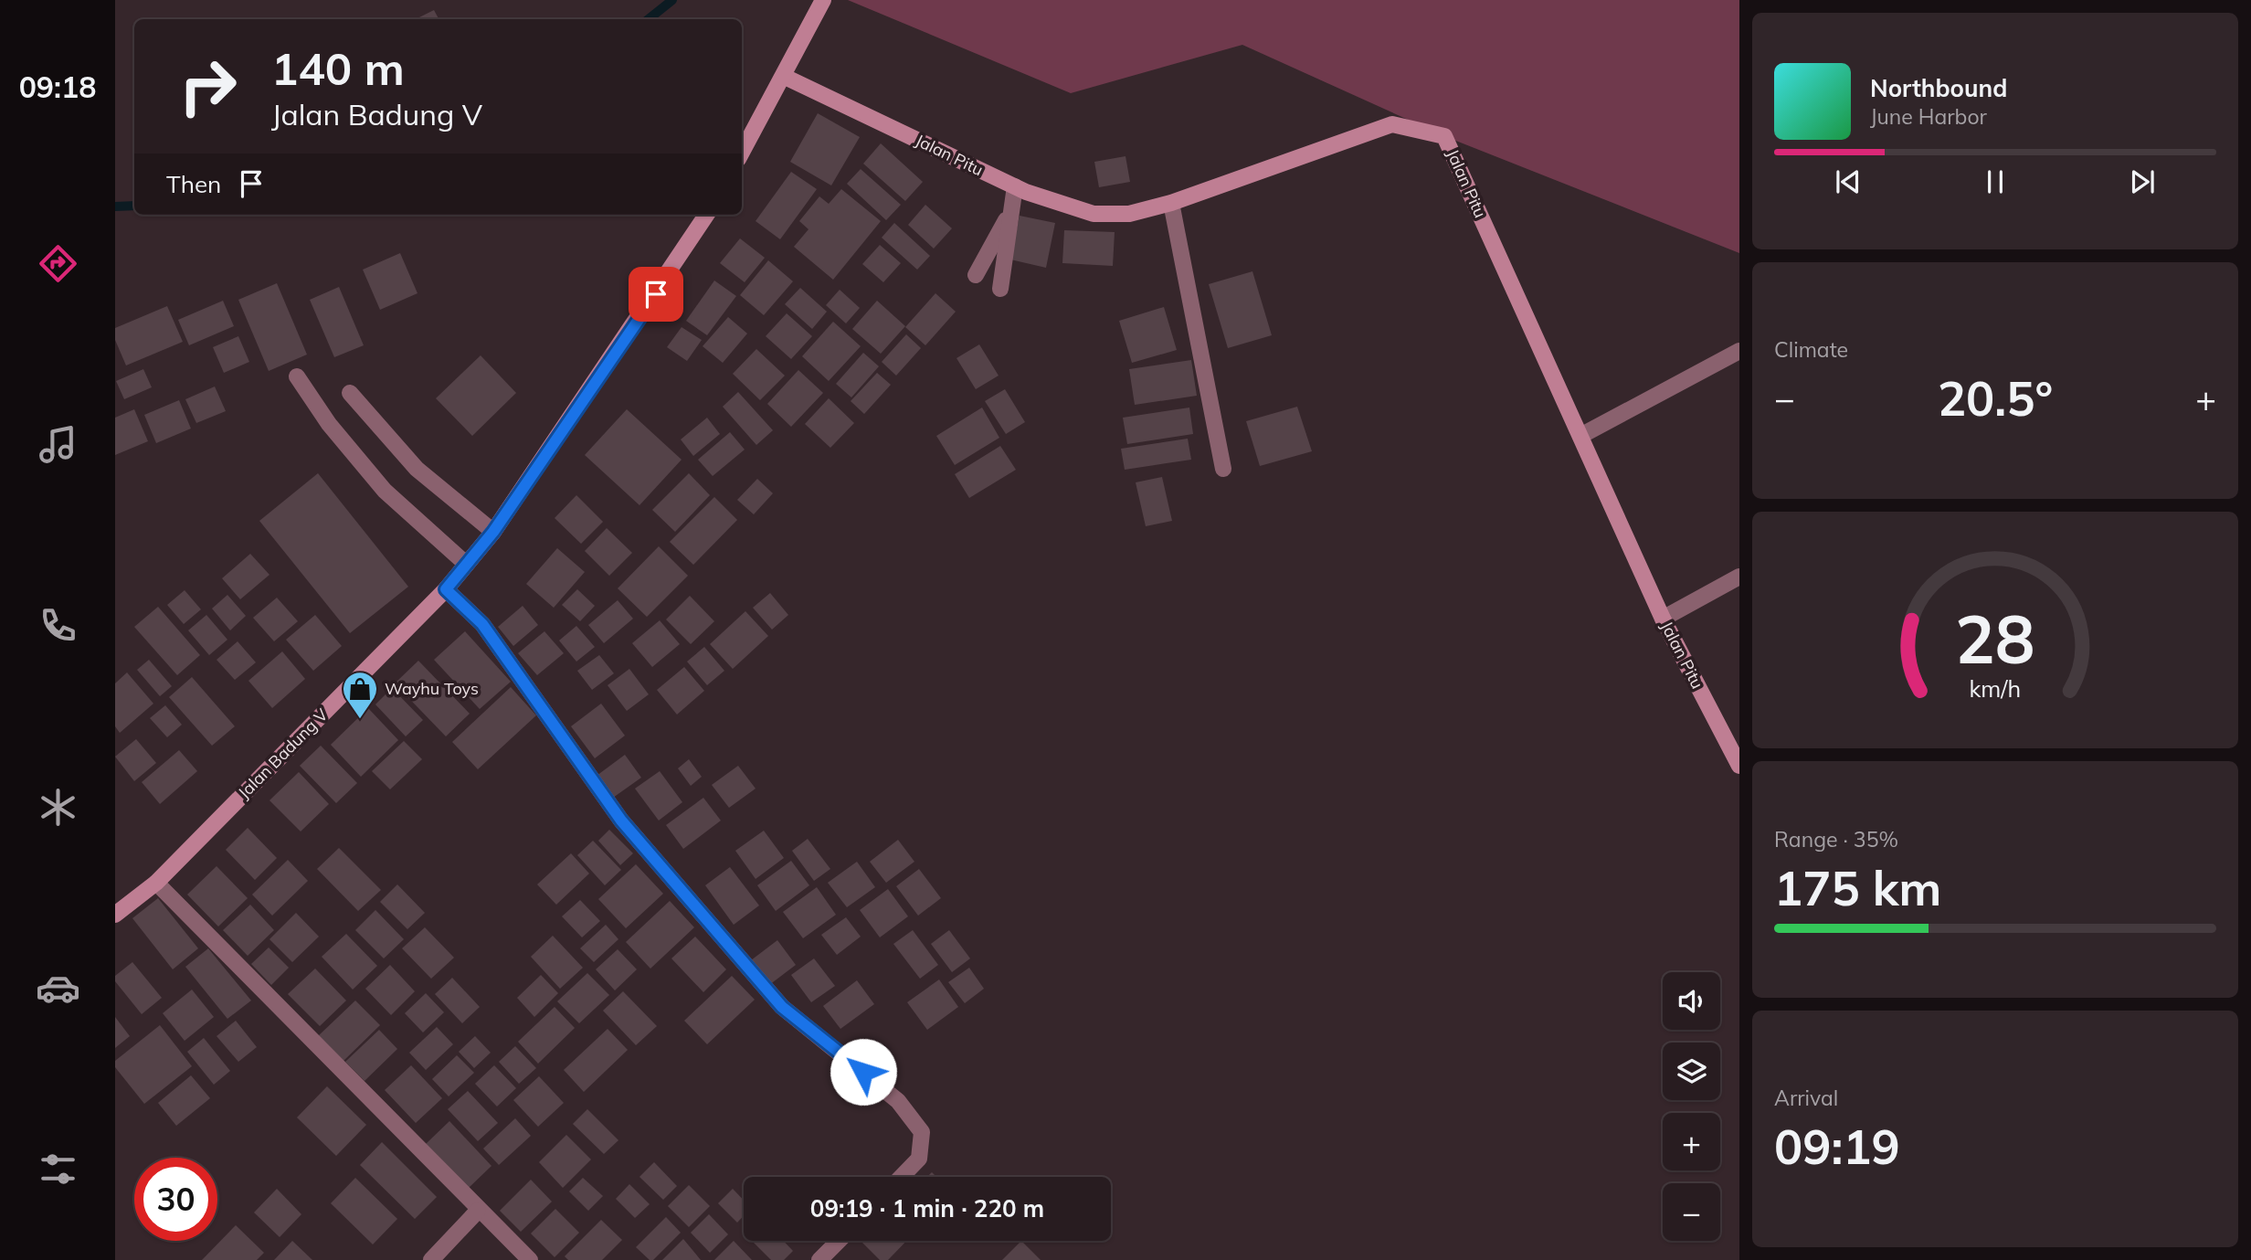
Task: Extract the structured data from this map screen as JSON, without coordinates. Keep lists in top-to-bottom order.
{
  "streets": {
    "street": ["Jalan Pitu", "Jalan Badung V"]
  },
  "places": {
    "shop": ["Wayhu Toys"]
  },
  "page": {
    "tabs": "09:18",
    "turn": ["140 m", "Jalan Badung V"],
    "song": ["Northbound", "June Harbor"],
    "then": "Then",
    "tile": [
      "Climate",
      ["Range · 35%", "175 km"],
      ["Arrival", "09:19"]
    ],
    "heat": ["−", "20.5°", "+"],
    "map_buttons": ["+", "−"],
    "limit": "30",
    "trip": "09:19 · 1 min · 220 m",
    "gauge": ["28", "km/h"]
  }
}
